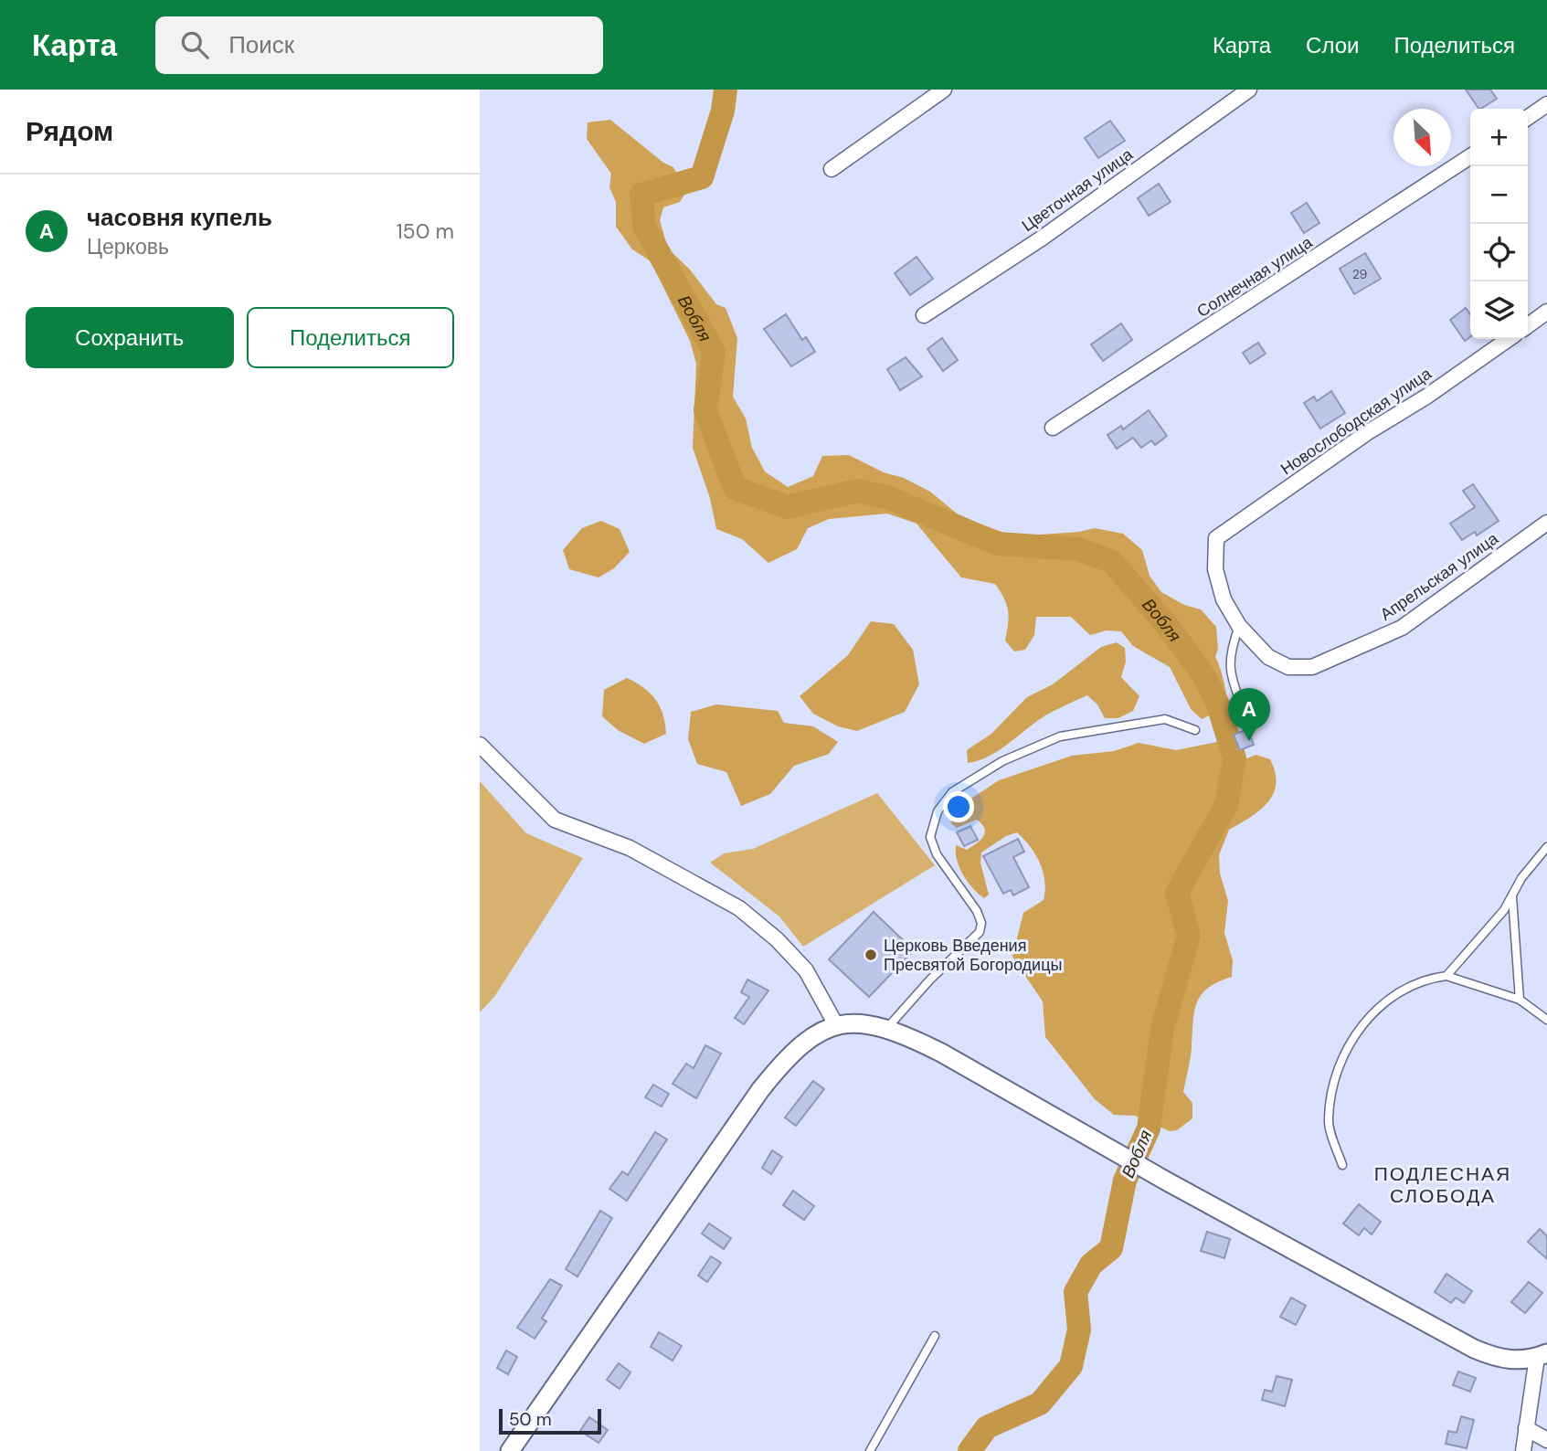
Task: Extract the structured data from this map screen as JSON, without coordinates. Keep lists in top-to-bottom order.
{
  "streets": {
    "street": [
      "Цветочная улица",
      "Солнечная улица",
      "Новослободская улица",
      "Апрельская улица"
    ]
  },
  "crossings": [
    ["Новослободская улица", "Апрельская улица"]
  ],
  "districts": ["ПОДЛЕСНАЯ СЛОБОДА"],
  "water": ["Вобля"],
  "places": ["Церковь Введения Пресвятой Богородицы"],
  "house_numbers": ["29"],
  "scale_bar": "50 m",
  "north": "bottom right",
  "page": {
    "header": "Карта",
    "search": "Поиск",
    "nav": ["Карта", "Слои", "Поделиться"],
    "heading": "Рядом",
    "map_buttons": ["+", "−"],
    "list": [
      {
        "mark": "A",
        "name": "часовня купель",
        "note": "Церковь",
        "value": "150 m"
      }
    ],
    "buttons": ["Сохранить", "Поделиться"],
    "pins": "A",
    "scale": "50 m"
  }
}
